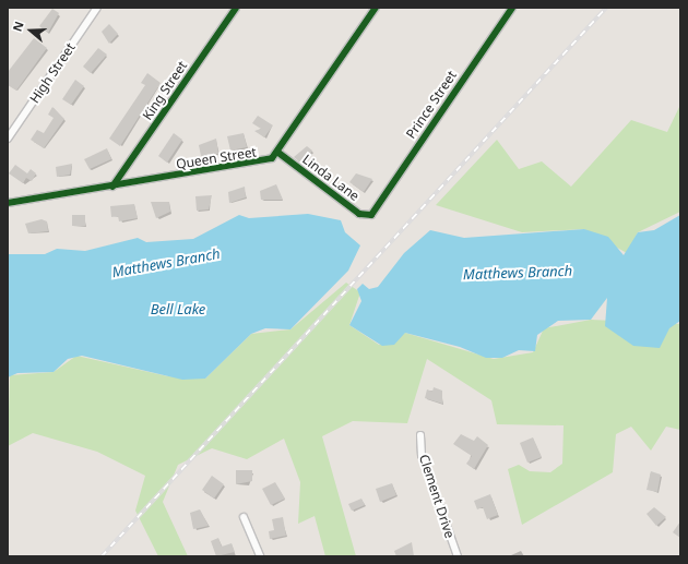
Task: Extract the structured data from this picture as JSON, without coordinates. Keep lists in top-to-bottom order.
{
  "streets": {
    "street": [
      "High Street",
      "King Street",
      "Prince Street",
      "Queen Street",
      "Linda Lane",
      "Clement Drive"
    ]
  },
  "crossings": [
    ["King Street", "Queen Street"],
    ["Prince Street", "Linda Lane"],
    ["Queen Street", "Linda Lane"]
  ],
  "water": ["Matthews Branch", "Bell Lake"],
  "north": "left"
}
